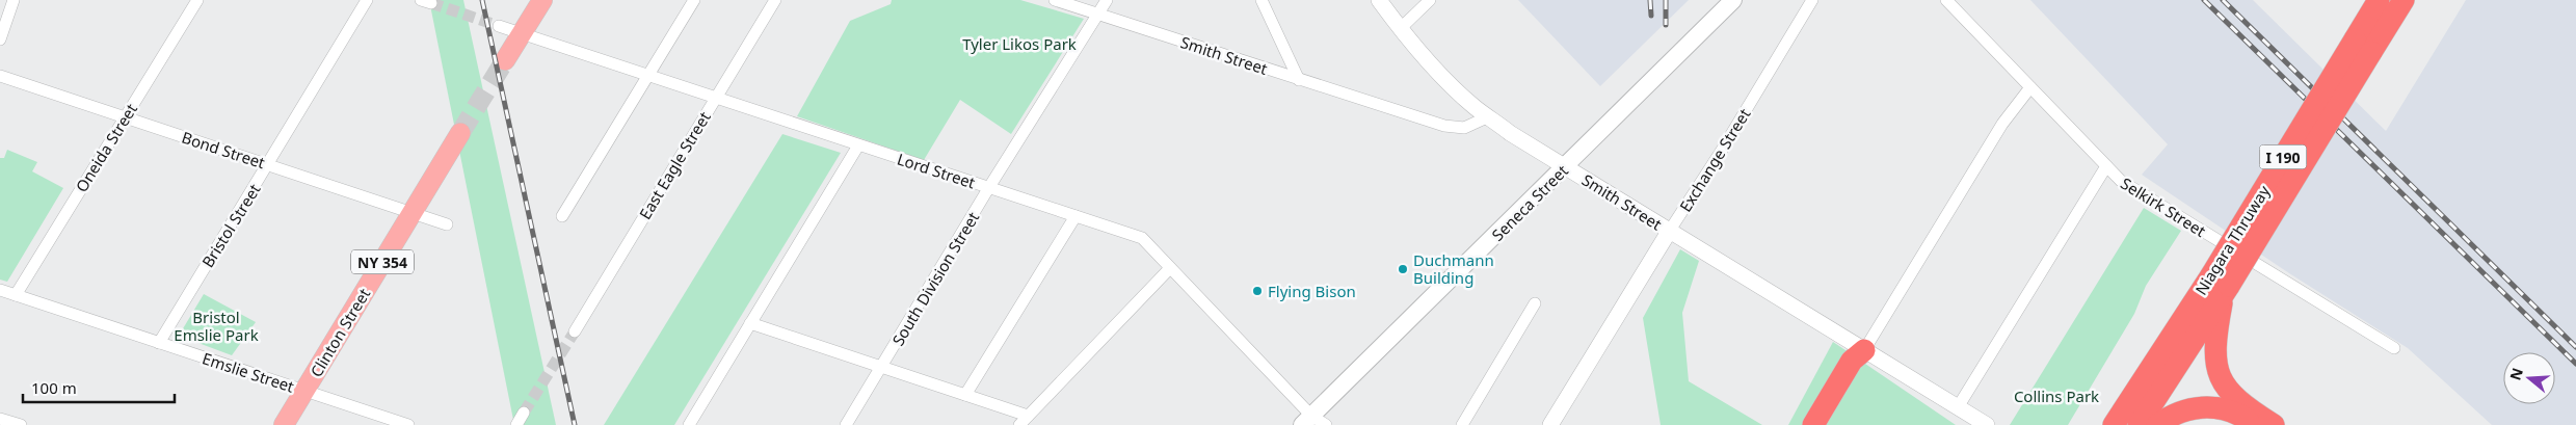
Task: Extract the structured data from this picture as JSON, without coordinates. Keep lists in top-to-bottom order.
{
  "streets": {
    "highway": ["I 190", "Niagara Thruway"],
    "main road": ["Seneca Street", "NY 354", "Clinton Street"],
    "street": [
      "Smith Street",
      "Oneida Street",
      "Bond Street",
      "Exchange Street",
      "East Eagle Street",
      "Lord Street",
      "Selkirk Street",
      "Bristol Street",
      "South Division Street",
      "Emslie Street"
    ]
  },
  "crossings": [
    ["Smith Street", "Exchange Street"],
    ["Smith Street", "Seneca Street"],
    ["Smith Street", "South Division Street"],
    ["Oneida Street", "Bond Street"],
    ["Oneida Street", "Emslie Street"],
    ["Bond Street", "Bristol Street"],
    ["Bond Street", "Clinton Street"],
    ["East Eagle Street", "Lord Street"],
    ["Lord Street", "Seneca Street"],
    ["Lord Street", "South Division Street"],
    ["Bristol Street", "Emslie Street"],
    ["Clinton Street", "Emslie Street"]
  ],
  "parks": ["Tyler Likos Park", "Bristol Emslie Park", "Collins Park"],
  "places": ["Duchmann Building", "Flying Bison"],
  "scale_bar": "100 m",
  "north": "left"
}
